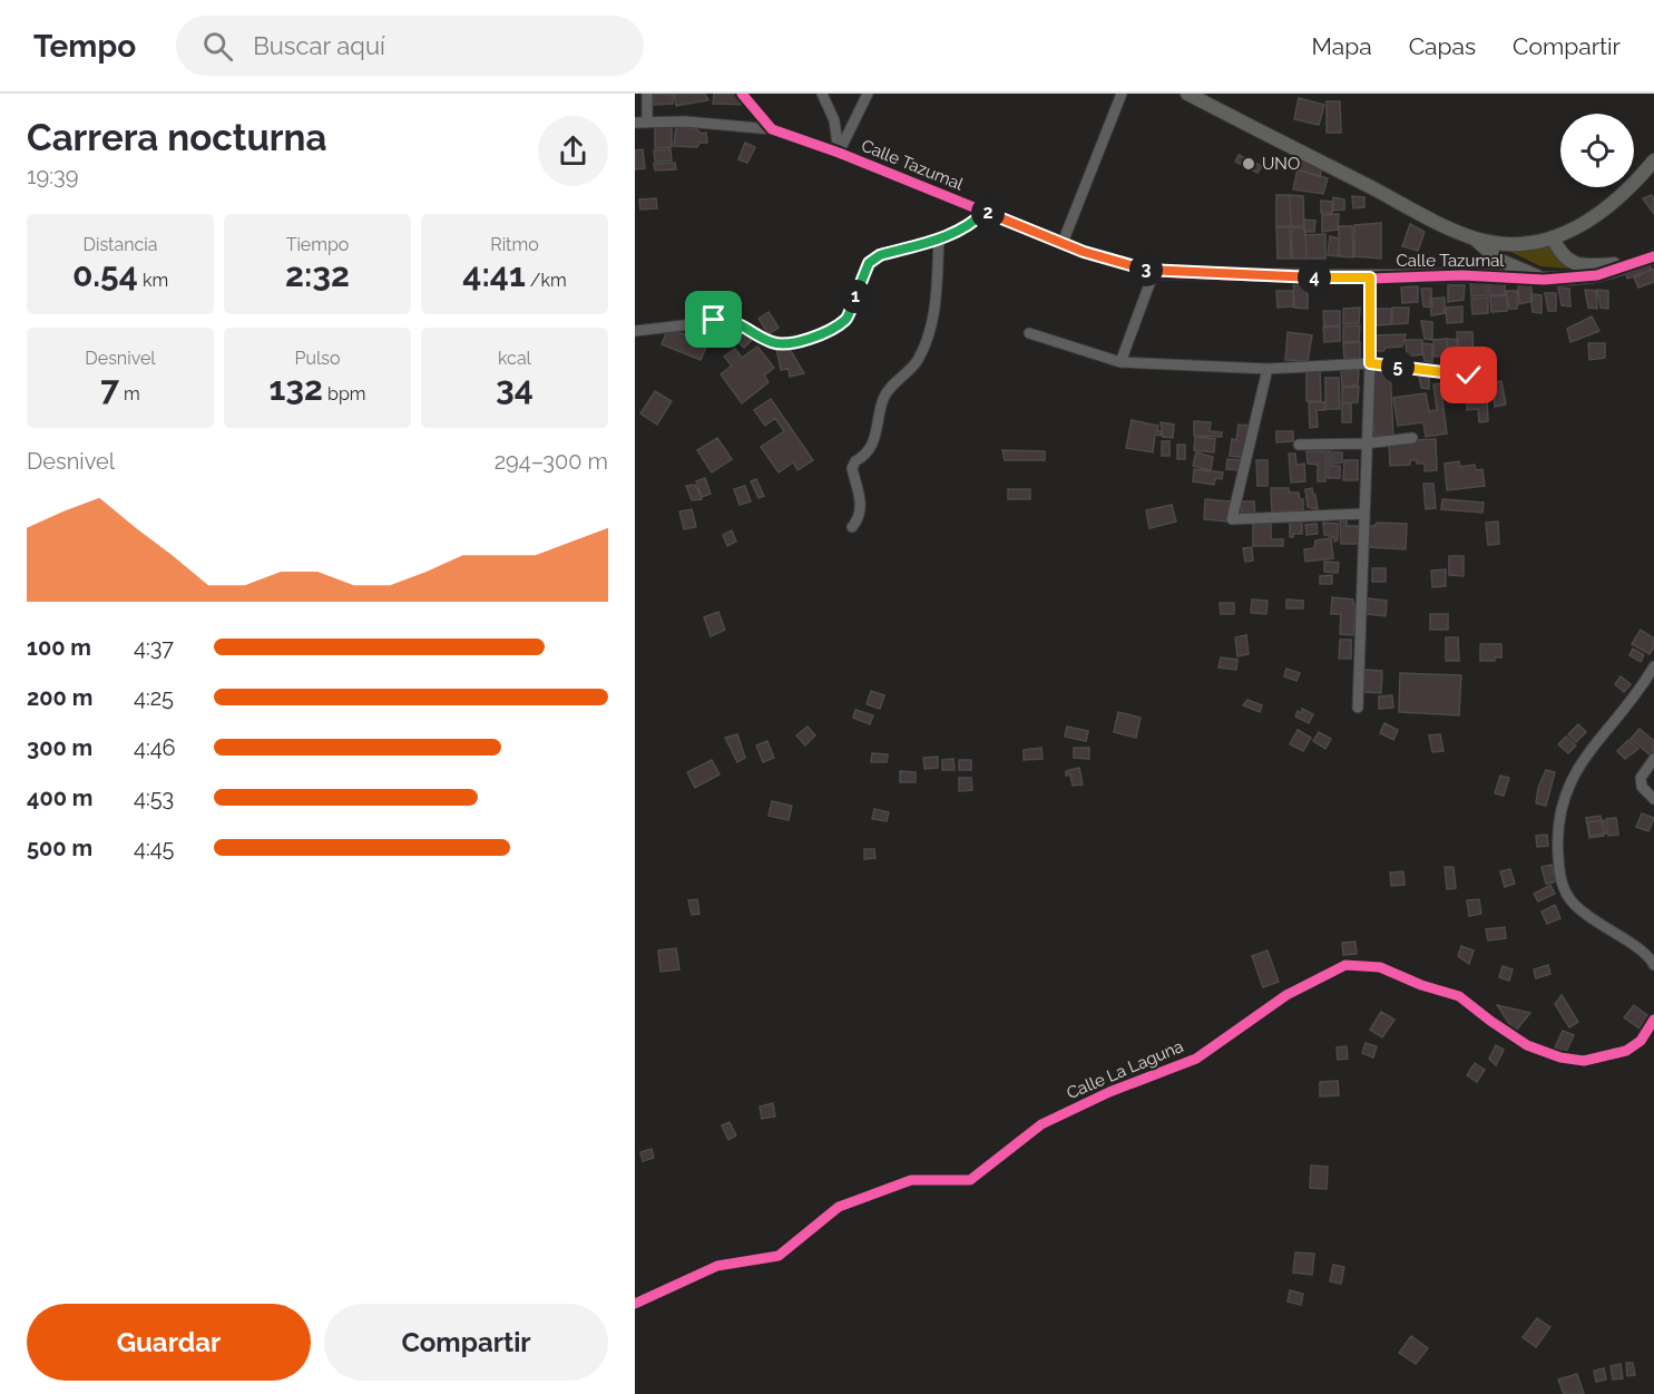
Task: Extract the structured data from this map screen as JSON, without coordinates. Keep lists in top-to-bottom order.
{
  "streets": {
    "main road": ["Calle Tazumal"],
    "street": ["Calle La Laguna"]
  },
  "places": ["UNO"],
  "page": {
    "header": "Tempo",
    "search": "Buscar aquí",
    "nav": ["Mapa", "Capas", "Compartir"],
    "heading": ["Carrera nocturna", "19:39"],
    "pins": [
      "2",
      "3",
      "4",
      "1",
      "5"
    ],
    "stats": [
      ["Distancia", "0.54 km"],
      ["Tiempo", "2:32"],
      ["Ritmo", "4:41 /km"],
      ["Desnivel", "7 m"],
      ["Pulso", "132 bpm"],
      ["kcal", "34"]
    ],
    "chart": ["Desnivel", "294–300 m"],
    "list": [
      {
        "name": "100 m",
        "note": "4:37"
      },
      {
        "name": "200 m",
        "note": "4:25"
      },
      {
        "name": "300 m",
        "note": "4:46"
      },
      {
        "name": "400 m",
        "note": "4:53"
      },
      {
        "name": "500 m",
        "note": "4:45"
      }
    ],
    "buttons": ["Guardar", "Compartir"]
  }
}
